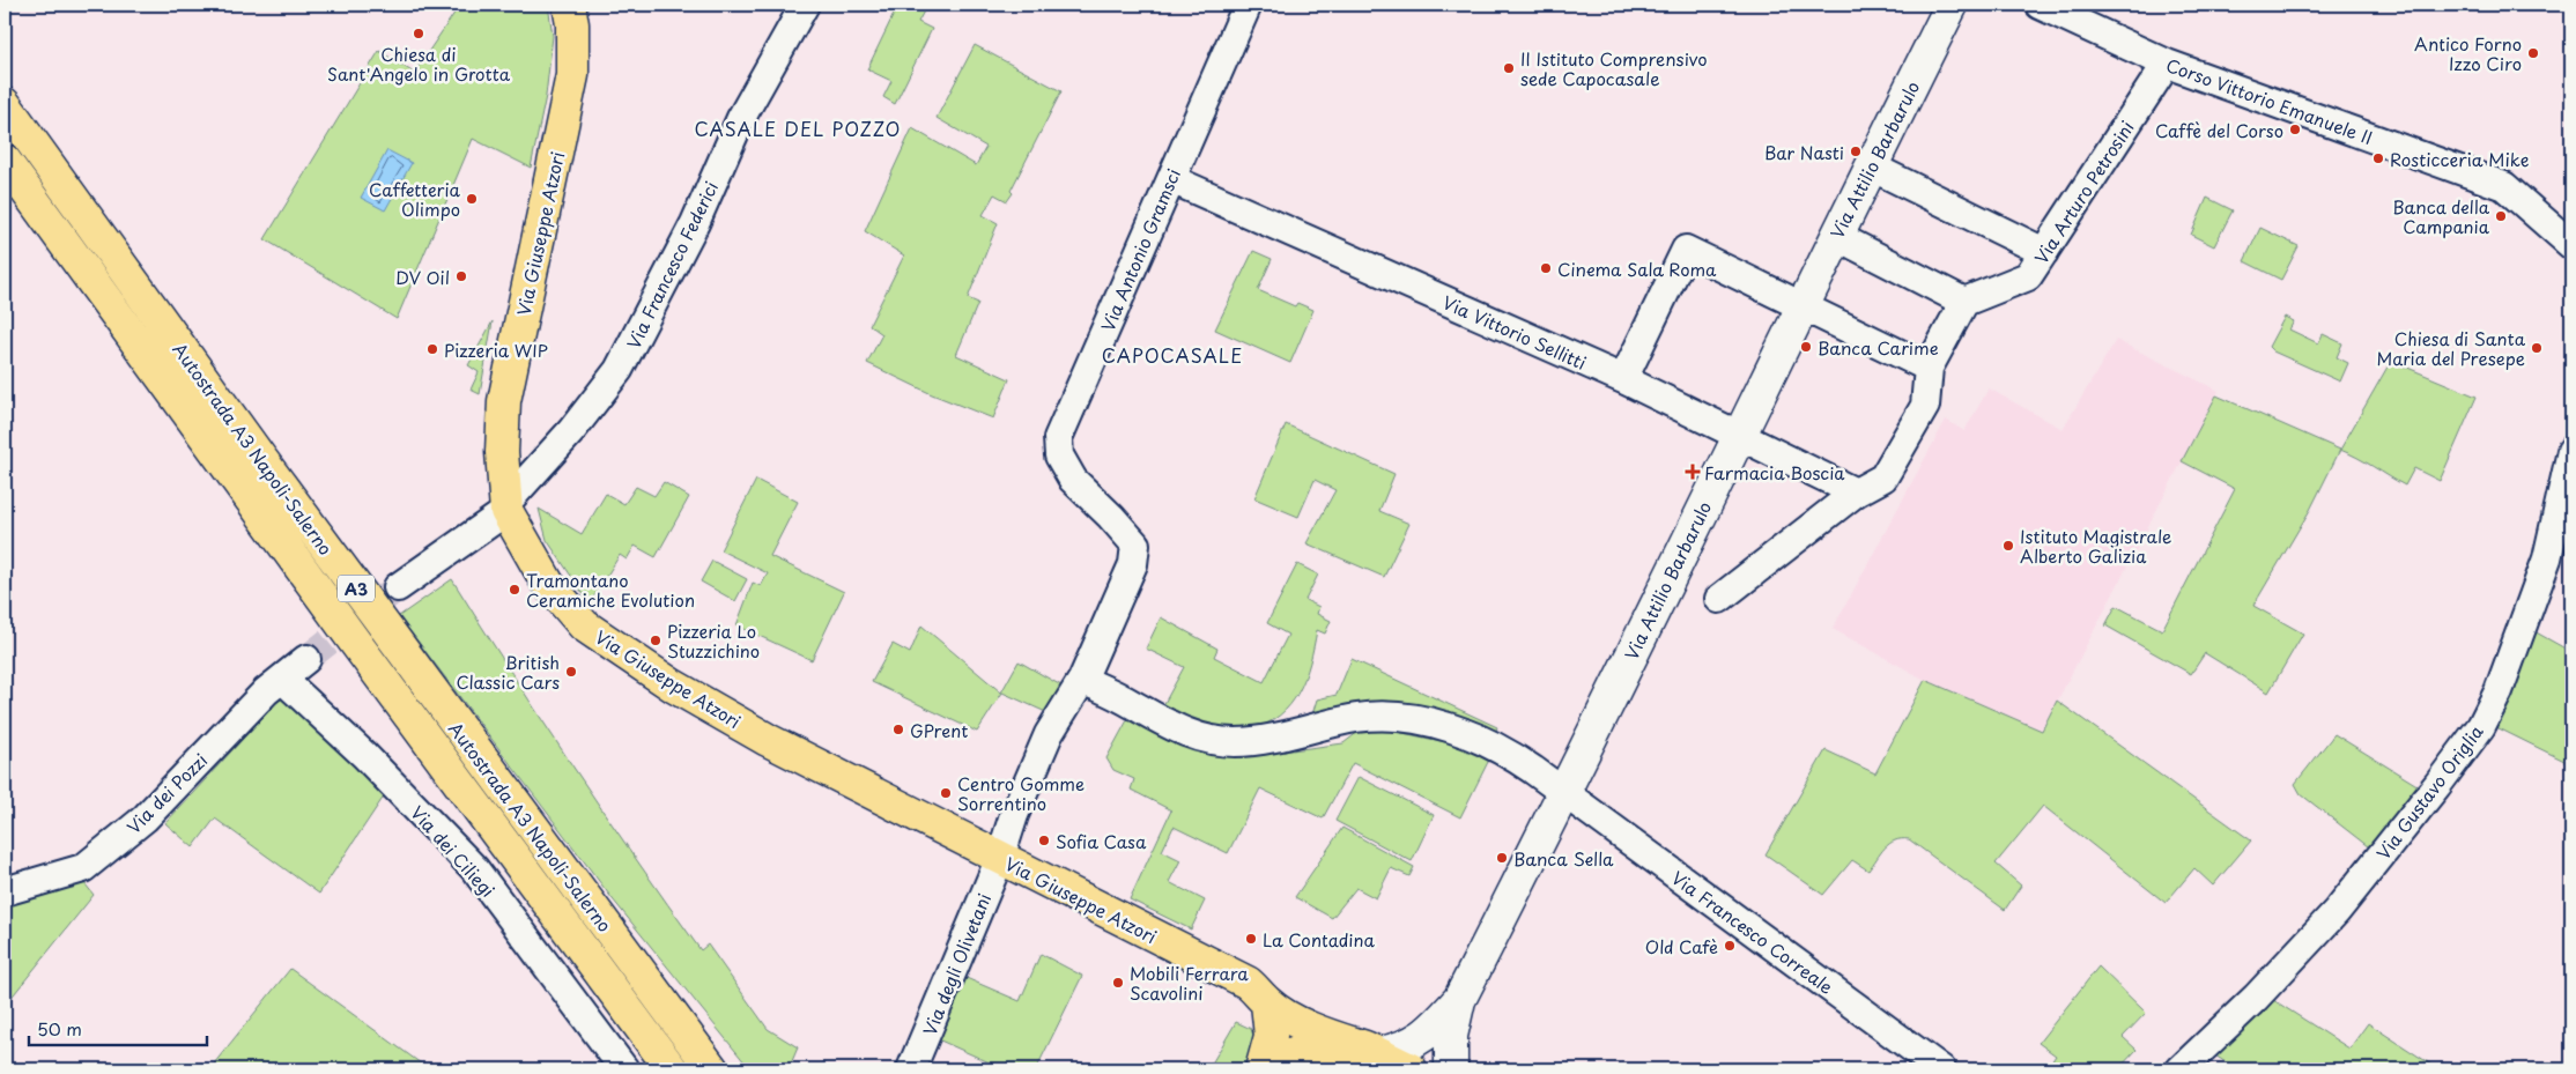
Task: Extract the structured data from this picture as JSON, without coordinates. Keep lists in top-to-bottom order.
{
  "streets": {
    "main road": ["Via Giuseppe Atzori", "Autostrada A3 Napoli-Salerno", "A3"],
    "street": [
      "Corso Vittorio Emanuele II",
      "Via Attilio Barbarulo",
      "Via Arturo Petrosini",
      "Via Antonio Gramsci",
      "Via Francesco Federici",
      "Via Vittorio Sellitti",
      "Via Gustavo Origlia",
      "Via dei Pozzi",
      "Via dei Ciliegi",
      "Via Francesco Correale",
      "Via degli Olivetani"
    ]
  },
  "crossings": [
    ["Corso Vittorio Emanuele II", "Via Arturo Petrosini"],
    ["Via Attilio Barbarulo", "Via Giuseppe Atzori"],
    ["Via Attilio Barbarulo", "Via Vittorio Sellitti"],
    ["Via Attilio Barbarulo", "Via Francesco Correale"],
    ["Via Arturo Petrosini", "Via Vittorio Sellitti"],
    ["Via Giuseppe Atzori", "Via Antonio Gramsci"],
    ["Via Giuseppe Atzori", "Via Francesco Federici"],
    ["Via Giuseppe Atzori", "Via degli Olivetani"],
    ["Via Antonio Gramsci", "Via Vittorio Sellitti"],
    ["Via Antonio Gramsci", "Via Francesco Correale"],
    ["Via Antonio Gramsci", "Via degli Olivetani"],
    ["Via dei Pozzi", "Via dei Ciliegi"]
  ],
  "districts": ["CASALE DEL POZZO", "CAPOCASALE"],
  "places": {
    "other": [
      "Chiesa di Sant'Angelo in Grotta",
      "Antico Forno Izzo Ciro",
      "II Istituto Comprensivo sede Capocasale",
      "Caffè del Corso",
      "Bar Nasti",
      "Rosticceria Mike",
      "Caffetteria Olimpo",
      "Banca della Campania",
      "Cinema Sala Roma",
      "DV Oil",
      "Banca Carime",
      "Chiesa di Santa Maria del Presepe",
      "Pizzeria WIP",
      "Istituto Magistrale Alberto Galizia",
      "Tramontano Ceramiche Evolution",
      "Pizzeria Lo Stuzzichino",
      "British Classic Cars",
      "GPrent",
      "Centro Gomme Sorrentino",
      "Sofia Casa",
      "Banca Sella",
      "La Contadina",
      "Old Cafè",
      "Mobili Ferrara Scavolini"
    ],
    "health": ["Farmacia Boscia"]
  },
  "scale_bar": "50 m"
}
